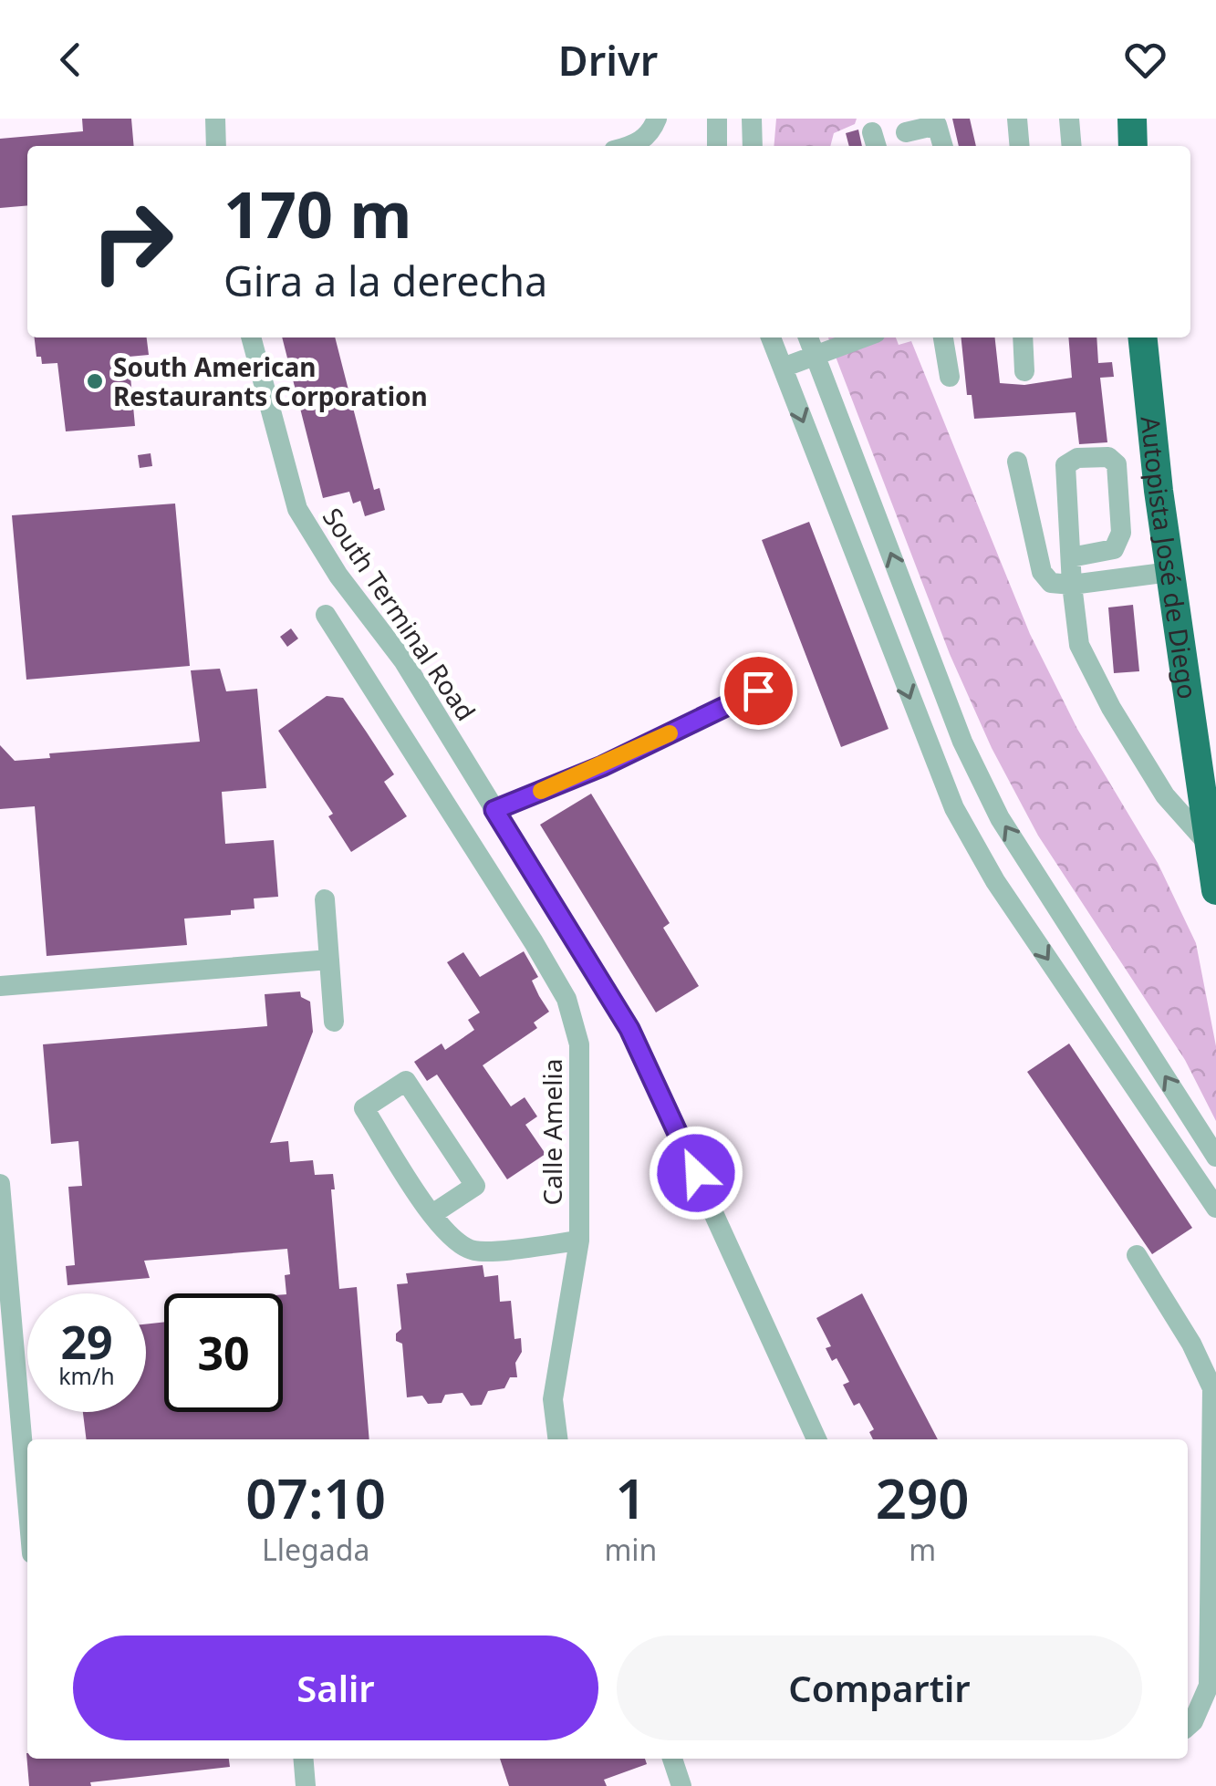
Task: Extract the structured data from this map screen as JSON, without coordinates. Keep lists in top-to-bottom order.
{
  "streets": {
    "highway": ["Autopista José de Diego"],
    "street": ["South Terminal Road", "Calle Amelia"]
  },
  "places": ["South American Restaurants Corporation"],
  "page": {
    "header": "Drivr",
    "turn": ["170 m", "Gira a la derecha"],
    "speed": "29 km/h",
    "limit": "30",
    "eta": [
      "07:10",
      "Llegada",
      "1",
      "min",
      "290",
      "m"
    ],
    "buttons": ["Salir", "Compartir"]
  }
}
